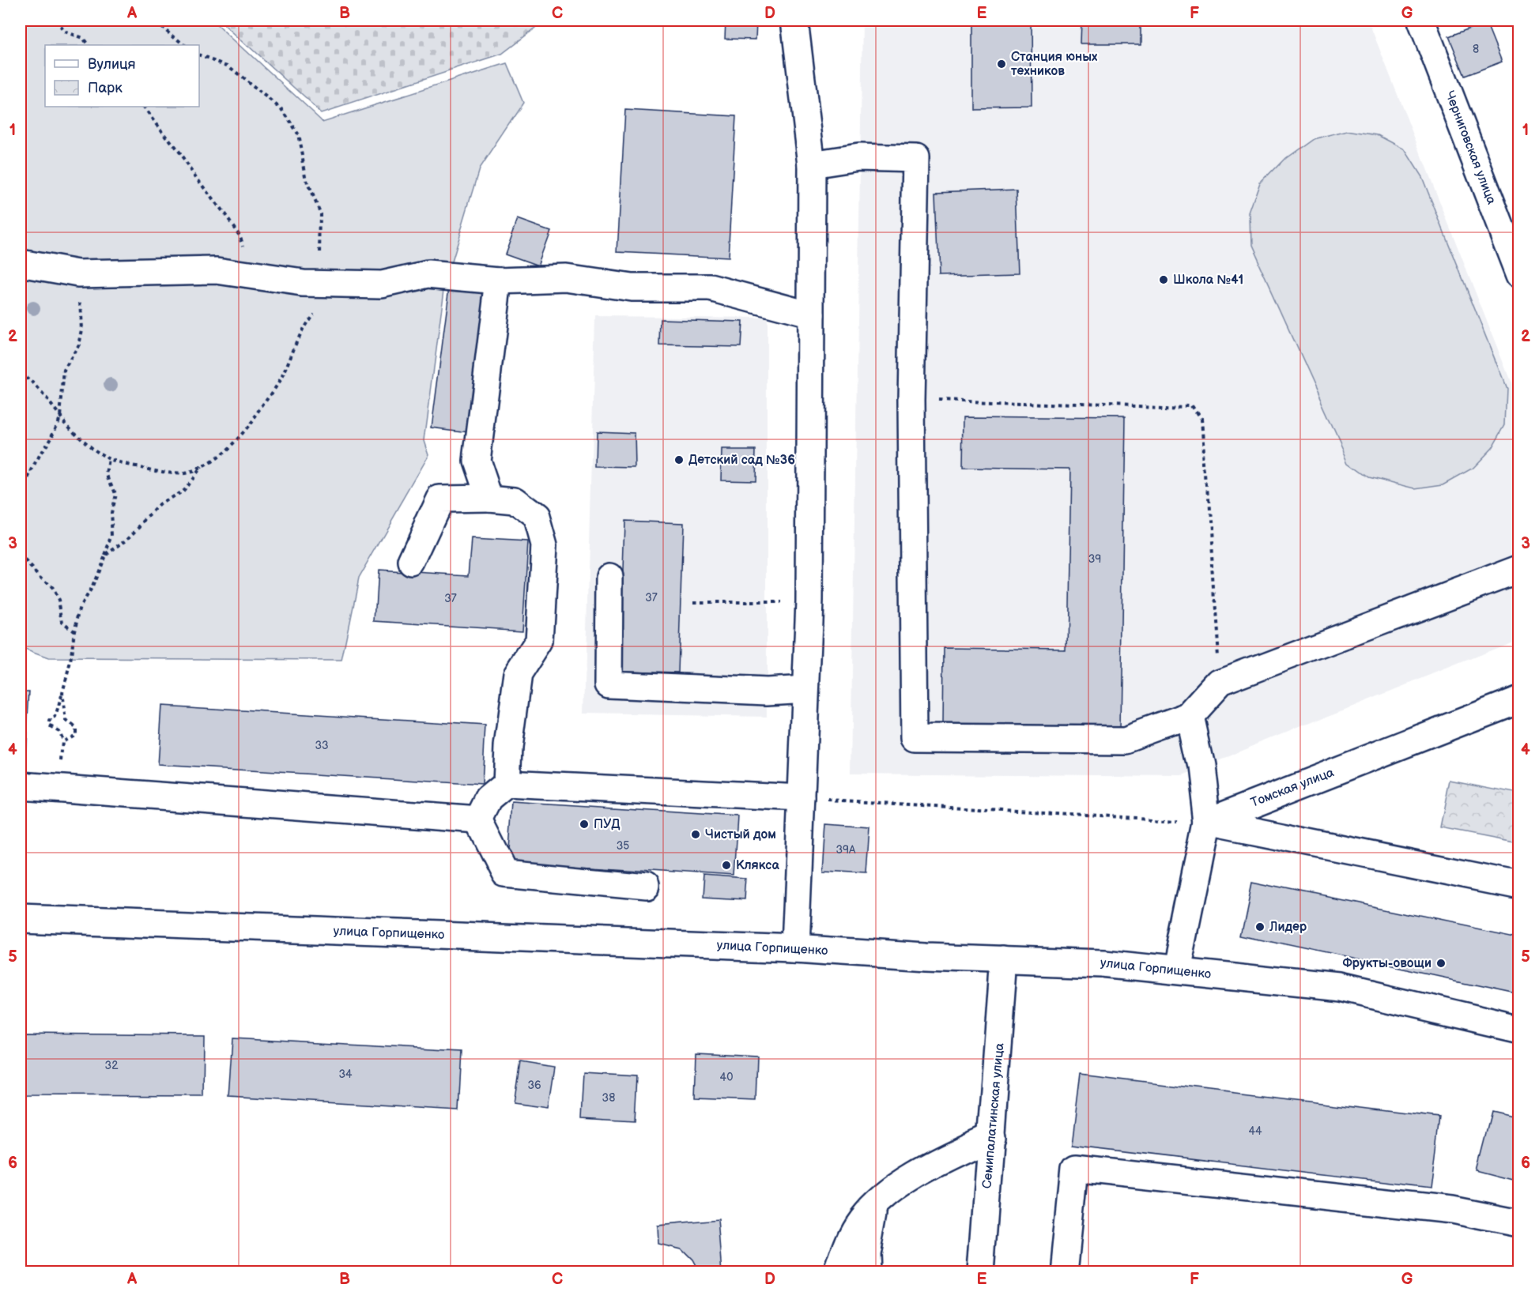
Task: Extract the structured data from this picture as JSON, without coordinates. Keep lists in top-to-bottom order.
{
  "streets": {
    "main road": [
      "Черниговская улица",
      "Томская улица",
      "улица Горпищенко",
      "Семипалатинская улица"
    ]
  },
  "crossings": [
    ["улица Горпищенко", "Семипалатинская улица"]
  ],
  "places": [
    "Станция юных техников",
    "Школа №41",
    "Детский сад №36",
    "ПУД",
    "Чистый дом",
    "Клякса",
    "Лидер",
    "Фрукты-овощи"
  ],
  "house_numbers": [
    "8",
    "39",
    "37",
    "37",
    "33",
    "35",
    "39А",
    "32",
    "34",
    "40",
    "36",
    "38",
    "44"
  ],
  "legend": ["Вулиця", "Парк"],
  "grid": {
    "columns": [
      "A",
      "B",
      "C",
      "D",
      "E",
      "F",
      "G"
    ],
    "rows": [
      "1",
      "2",
      "3",
      "4",
      "5",
      "6"
    ]
  }
}
